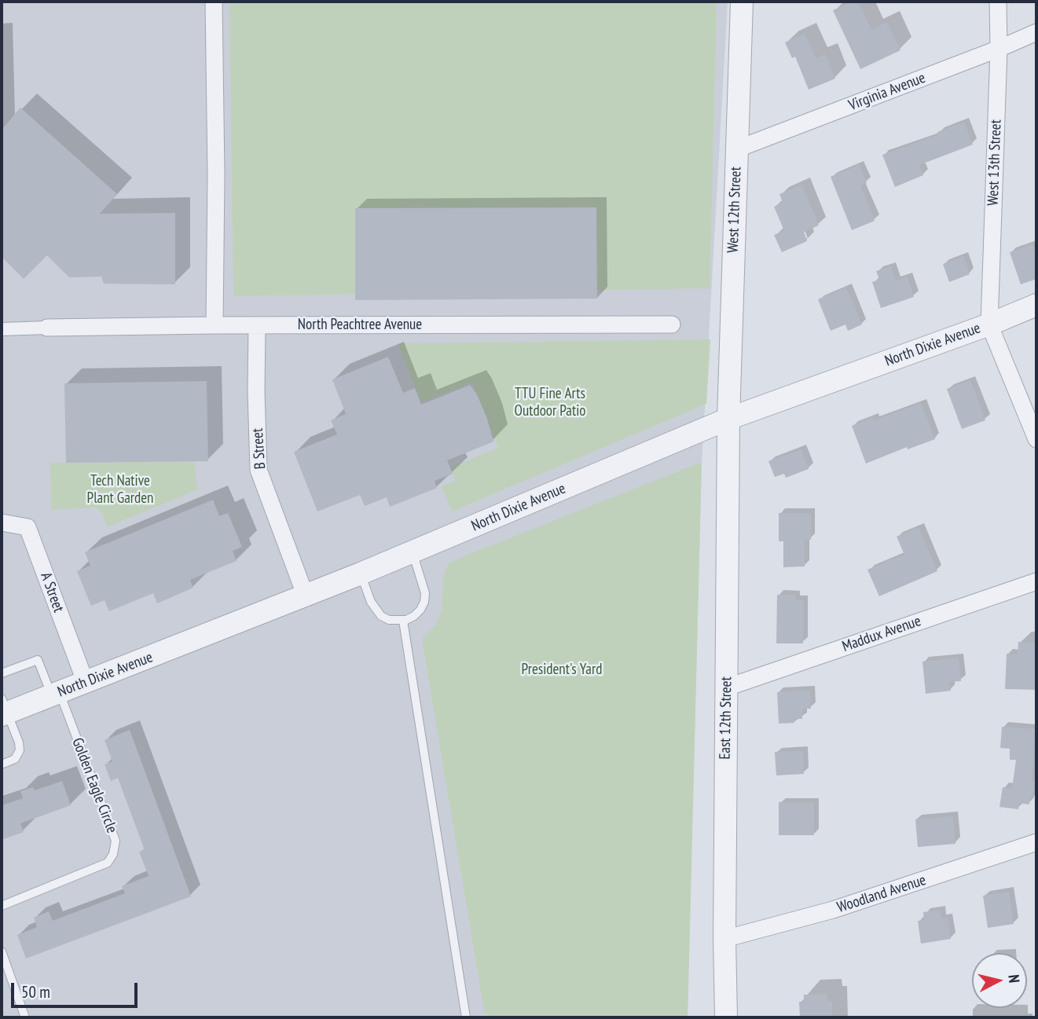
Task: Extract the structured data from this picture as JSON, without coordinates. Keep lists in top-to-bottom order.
{
  "streets": {
    "street": [
      "Virginia Avenue",
      "West 13th Street",
      "West 12th Street",
      "North Peachtree Avenue",
      "North Dixie Avenue",
      "B Street",
      "A Street",
      "Maddux Avenue",
      "East 12th Street",
      "Woodland Avenue"
    ],
    "lane": ["Golden Eagle Circle"]
  },
  "crossings": [
    ["Virginia Avenue", "West 13th Street"],
    ["Virginia Avenue", "West 12th Street"],
    ["West 13th Street", "North Dixie Avenue"],
    ["West 12th Street", "North Dixie Avenue"],
    ["West 12th Street", "East 12th Street"],
    ["North Peachtree Avenue", "B Street"],
    ["North Dixie Avenue", "B Street"],
    ["North Dixie Avenue", "A Street"],
    ["North Dixie Avenue", "East 12th Street"],
    ["North Dixie Avenue", "Golden Eagle Circle"],
    ["Maddux Avenue", "East 12th Street"],
    ["East 12th Street", "Woodland Avenue"]
  ],
  "parks": ["TTU Fine Arts Outdoor Patio", "Tech Native Plant Garden", "President's Yard"],
  "scale_bar": "50 m",
  "north": "right"
}
